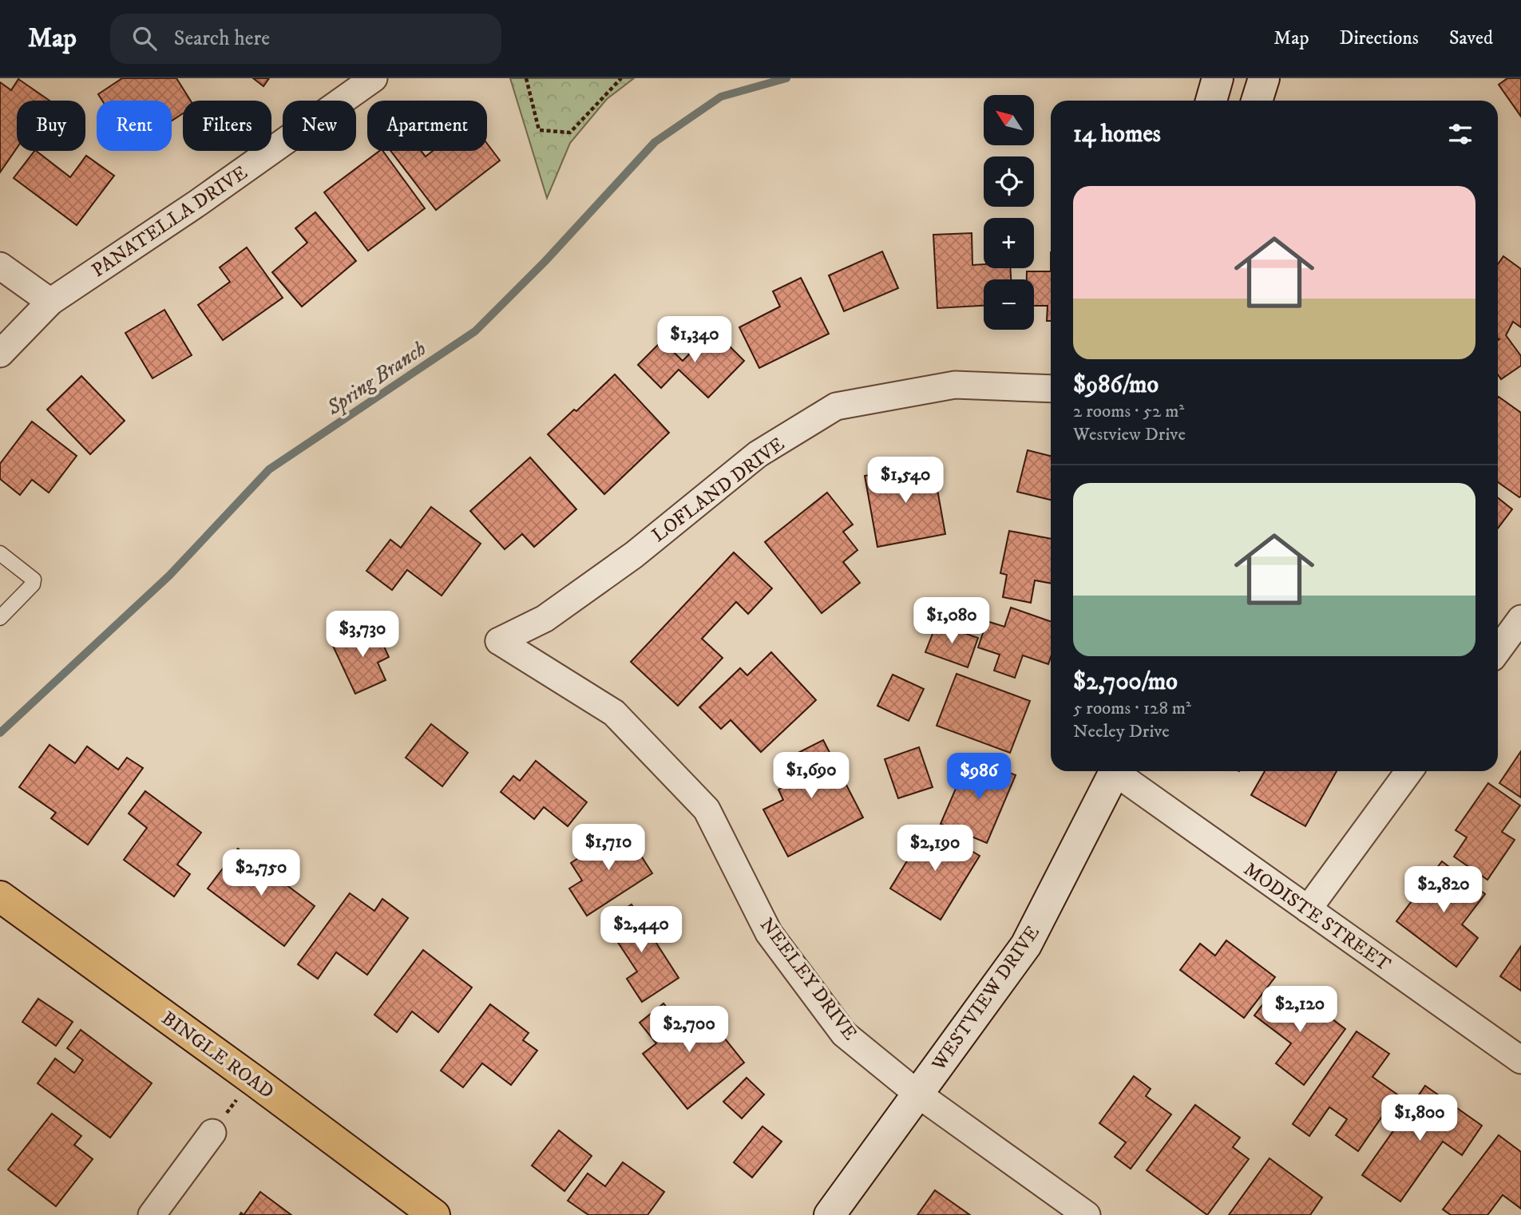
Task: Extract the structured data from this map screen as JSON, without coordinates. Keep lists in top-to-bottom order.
{
  "streets": {
    "main road": ["WESTVIEW DRIVE", "BINGLE ROAD"],
    "street": [
      "PANATELLA DRIVE",
      "LOFLAND DRIVE",
      "MODISTE STREET",
      "NEELEY DRIVE"
    ]
  },
  "crossings": [
    ["LOFLAND DRIVE", "NEELEY DRIVE"],
    ["NEELEY DRIVE", "WESTVIEW DRIVE"]
  ],
  "water": ["Spring Branch"],
  "north": "top left",
  "page": {
    "header": "Map",
    "search": "Search here",
    "nav": ["Map", "Directions", "Saved"],
    "map_buttons": ["+", "−"],
    "chip": [
      "Buy",
      "Rent",
      "Filters",
      "New",
      "Apartment"
    ],
    "heading": "14 homes",
    "list": [
      {
        "name": "$986/mo",
        "note": "2 rooms · 52 m² · Westview Drive"
      },
      {
        "name": "$2,700/mo",
        "note": "5 rooms · 128 m² · Neeley Drive"
      }
    ],
    "price": [
      "$1,340",
      "$1,540",
      "$1,080",
      "$3,730",
      "$1,690",
      "$986",
      "$1,710",
      "$2,190",
      "$2,750",
      "$2,820",
      "$2,440",
      "$2,120",
      "$2,700",
      "$1,800"
    ]
  }
}
